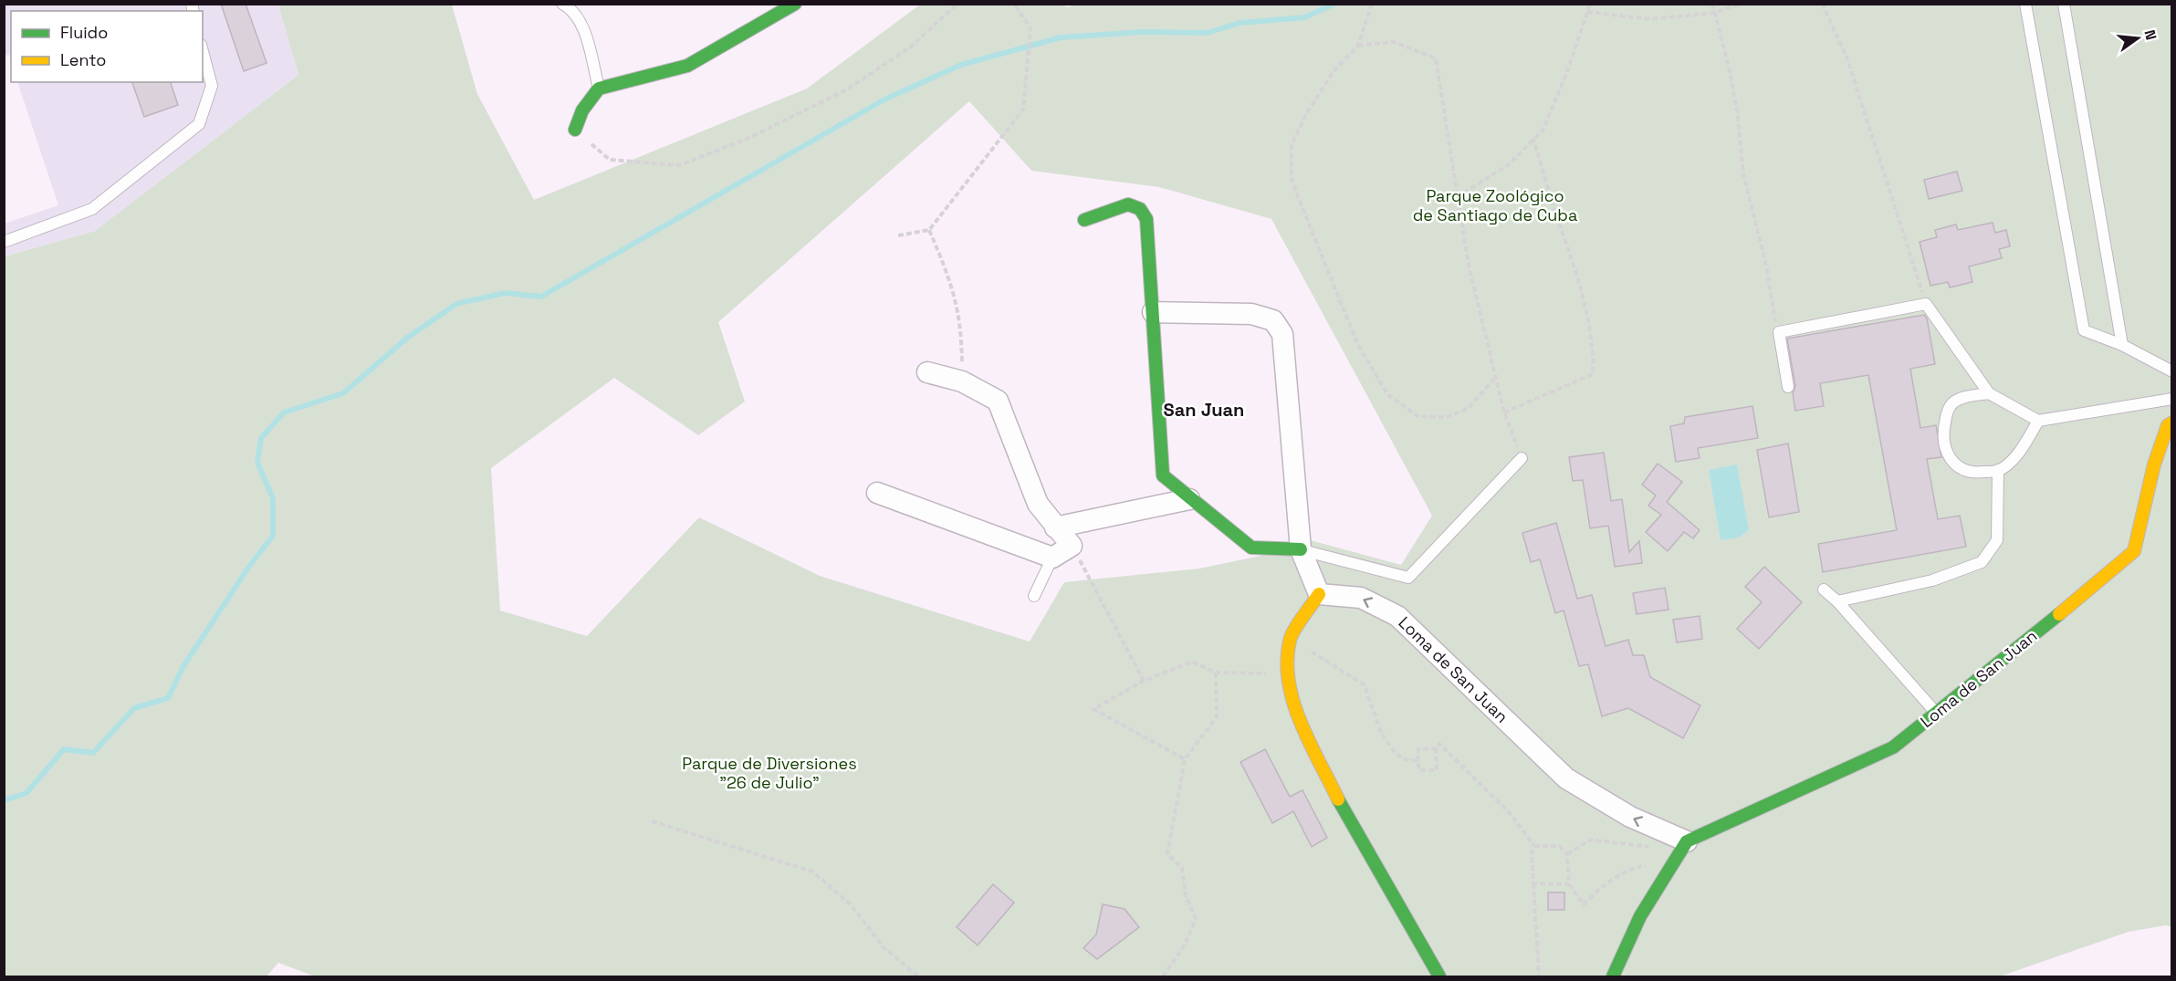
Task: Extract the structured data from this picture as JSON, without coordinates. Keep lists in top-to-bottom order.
{
  "streets": {
    "street": ["Loma de San Juan"]
  },
  "one_way": ["Loma de San Juan"],
  "districts": ["San Juan"],
  "parks": ["Parque Zoológico de Santiago de Cuba", "Parque de Diversiones \"26 de Julio\""],
  "legend": ["Fluido", "Lento"],
  "north": "right"
}
